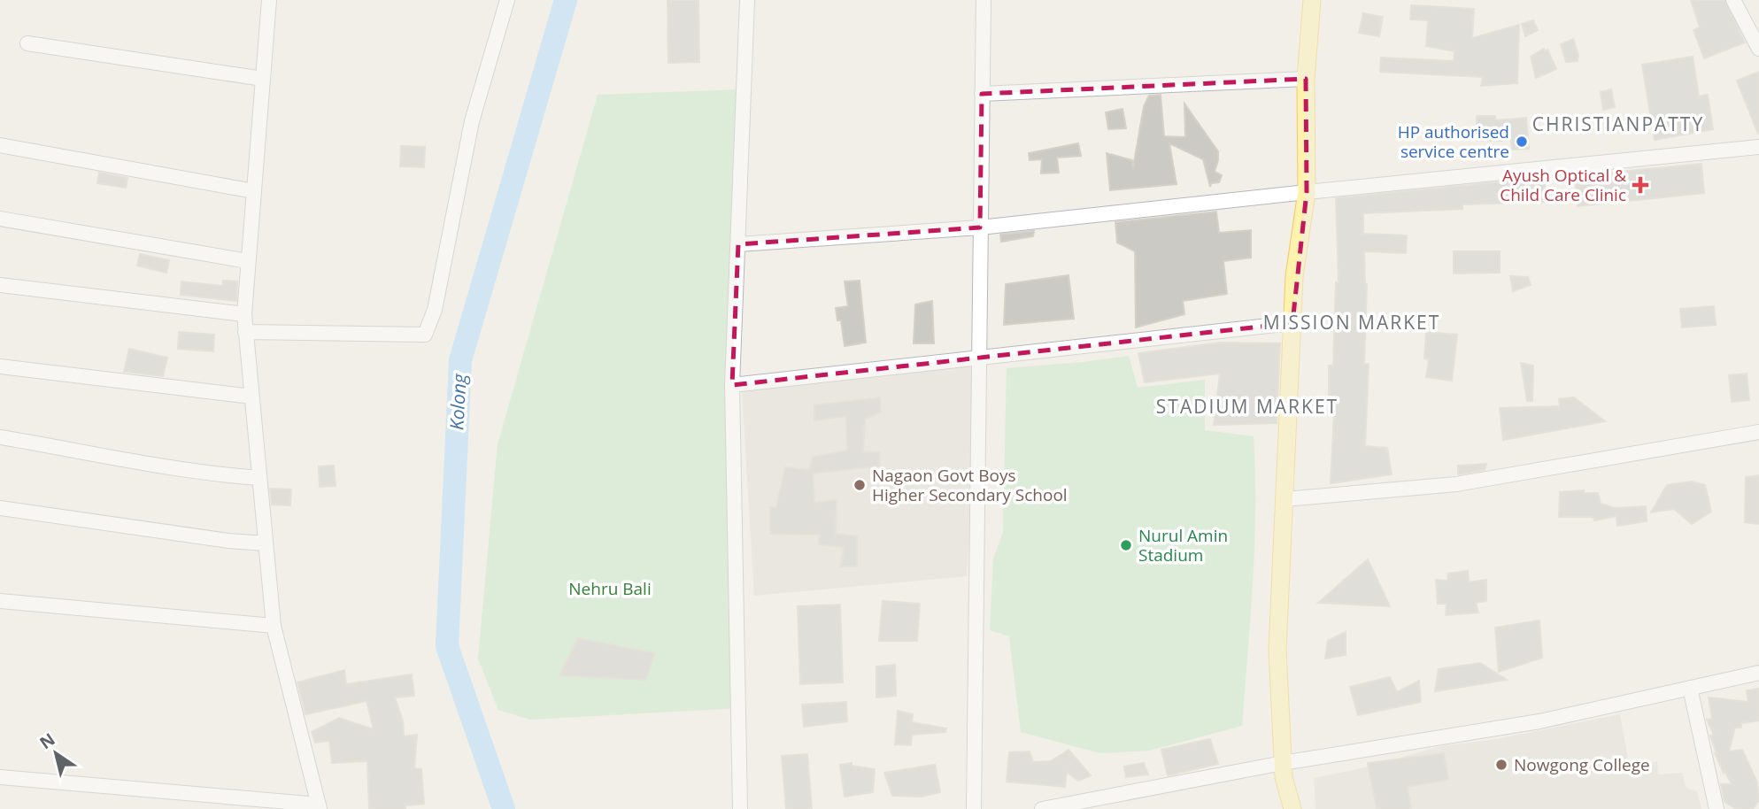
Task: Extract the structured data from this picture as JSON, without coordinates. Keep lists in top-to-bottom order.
{
  "districts": ["CHRISTIANPATTY", "MISSION MARKET", "STADIUM MARKET"],
  "water": ["Kolong"],
  "parks": ["Nehru Bali"],
  "places": {
    "other": [
      "HP authorised service centre",
      "Nagaon Govt Boys Higher Secondary School",
      "Nurul Amin Stadium",
      "Nowgong College"
    ],
    "health": ["Ayush Optical & Child Care Clinic"]
  },
  "north": "top left"
}
